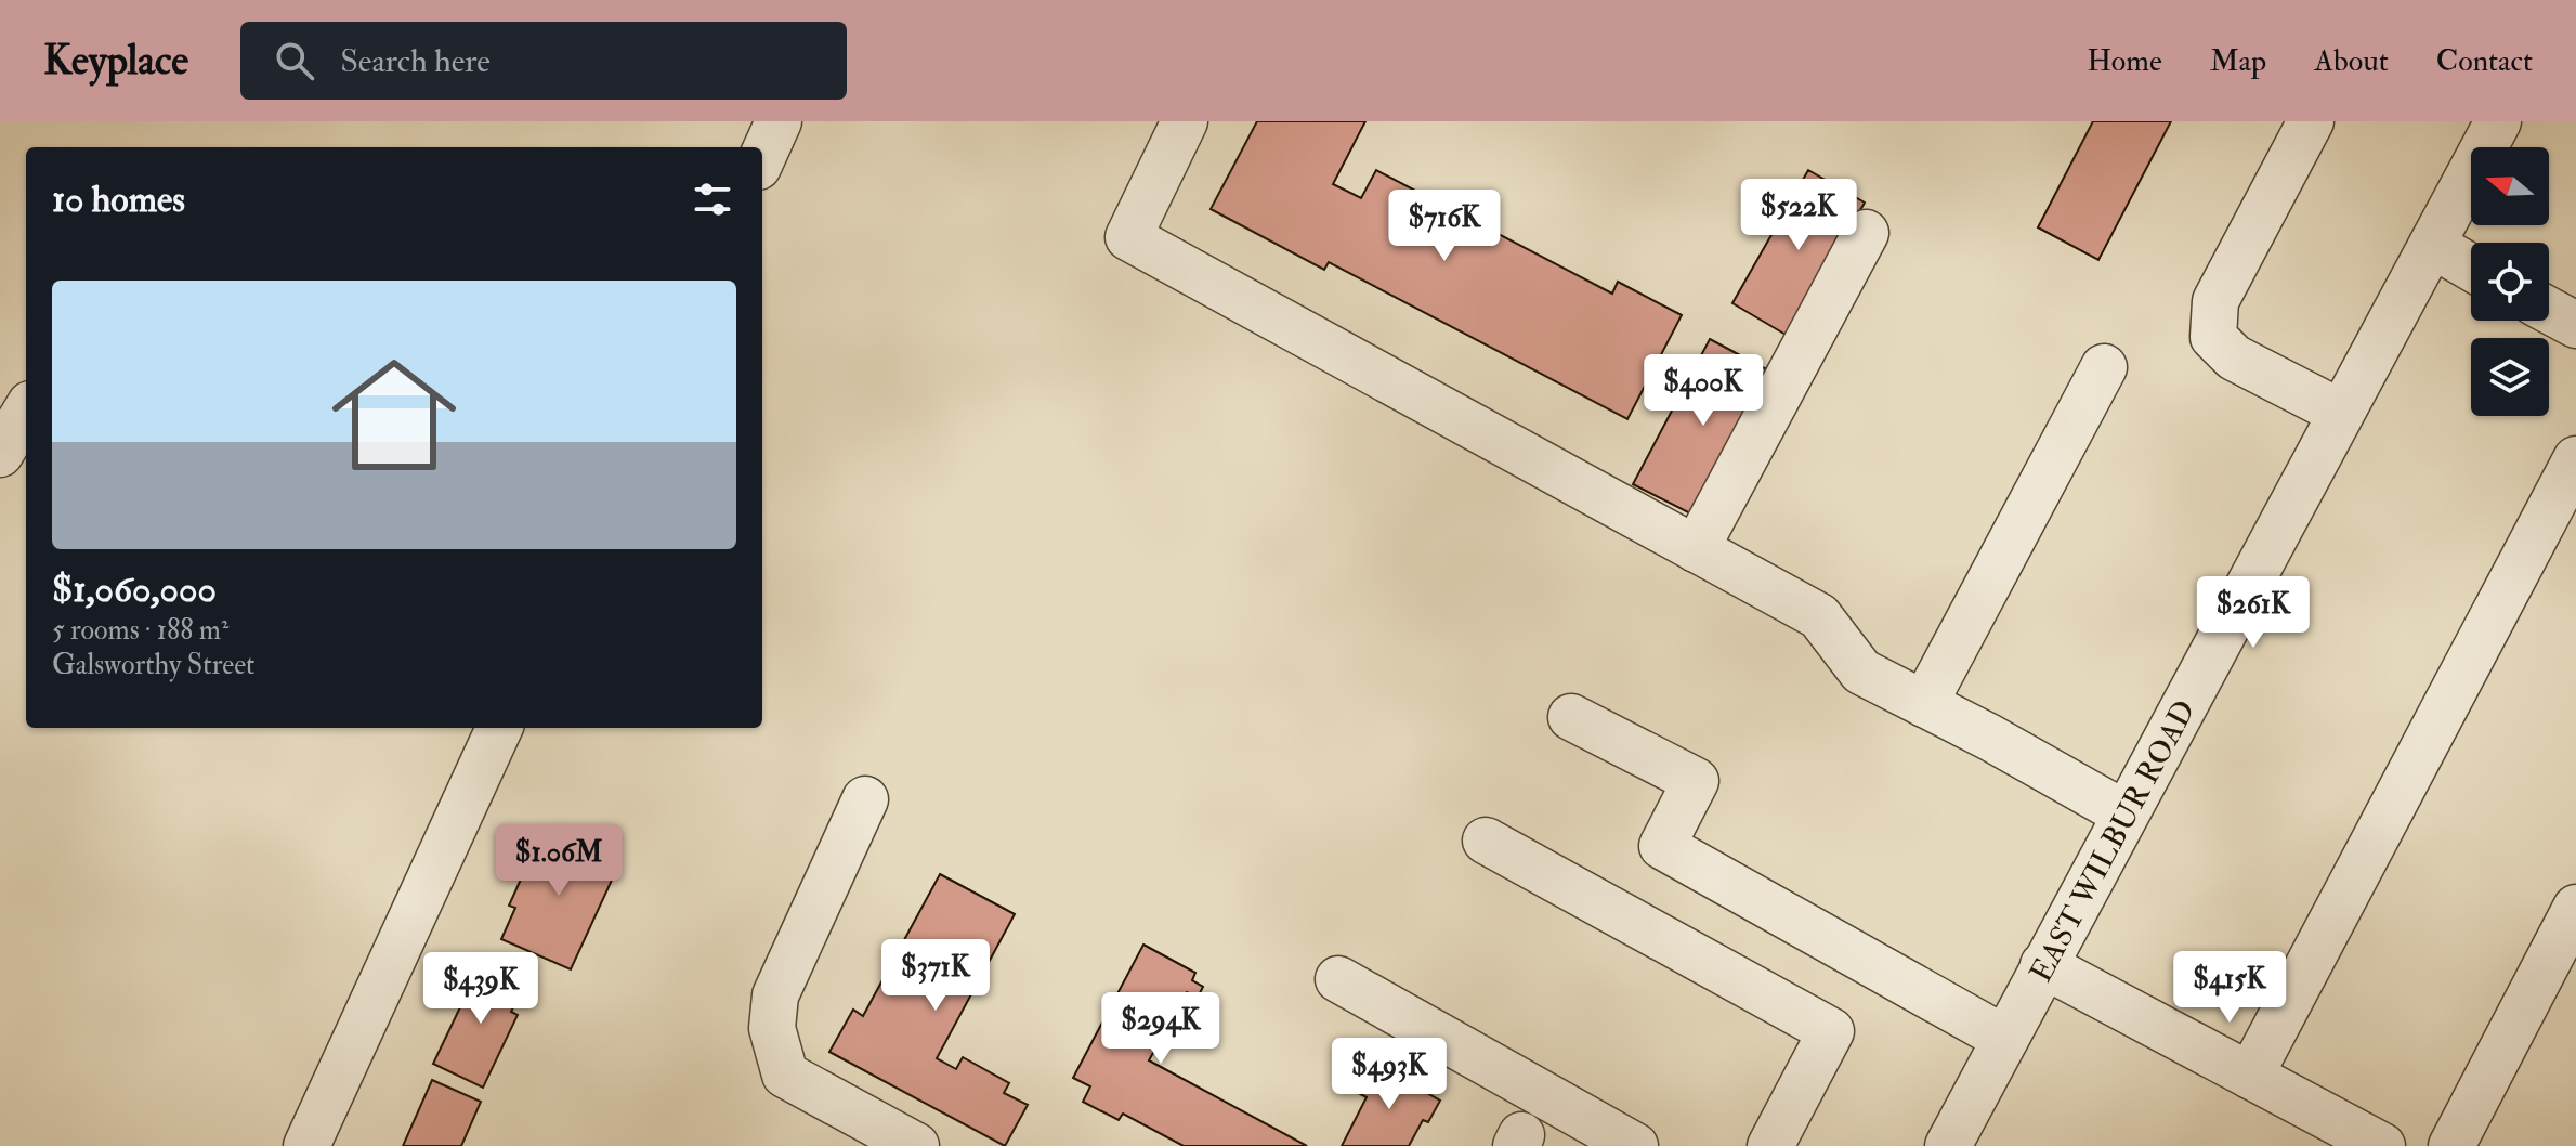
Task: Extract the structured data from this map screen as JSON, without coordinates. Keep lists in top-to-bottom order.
{
  "streets": {
    "street": ["EAST WILBUR ROAD"]
  },
  "north": "left",
  "page": {
    "header": "Keyplace",
    "search": "Search here",
    "nav": [
      "Home",
      "Map",
      "About",
      "Contact"
    ],
    "heading": "10 homes",
    "price": [
      "$522K",
      "$716K",
      "$400K",
      "$261K",
      "$1.06M",
      "$371K",
      "$415K",
      "$439K",
      "$294K",
      "$493K"
    ],
    "list": [
      {
        "name": "$1,060,000",
        "note": "5 rooms · 188 m² · Galsworthy Street"
      }
    ]
  }
}
